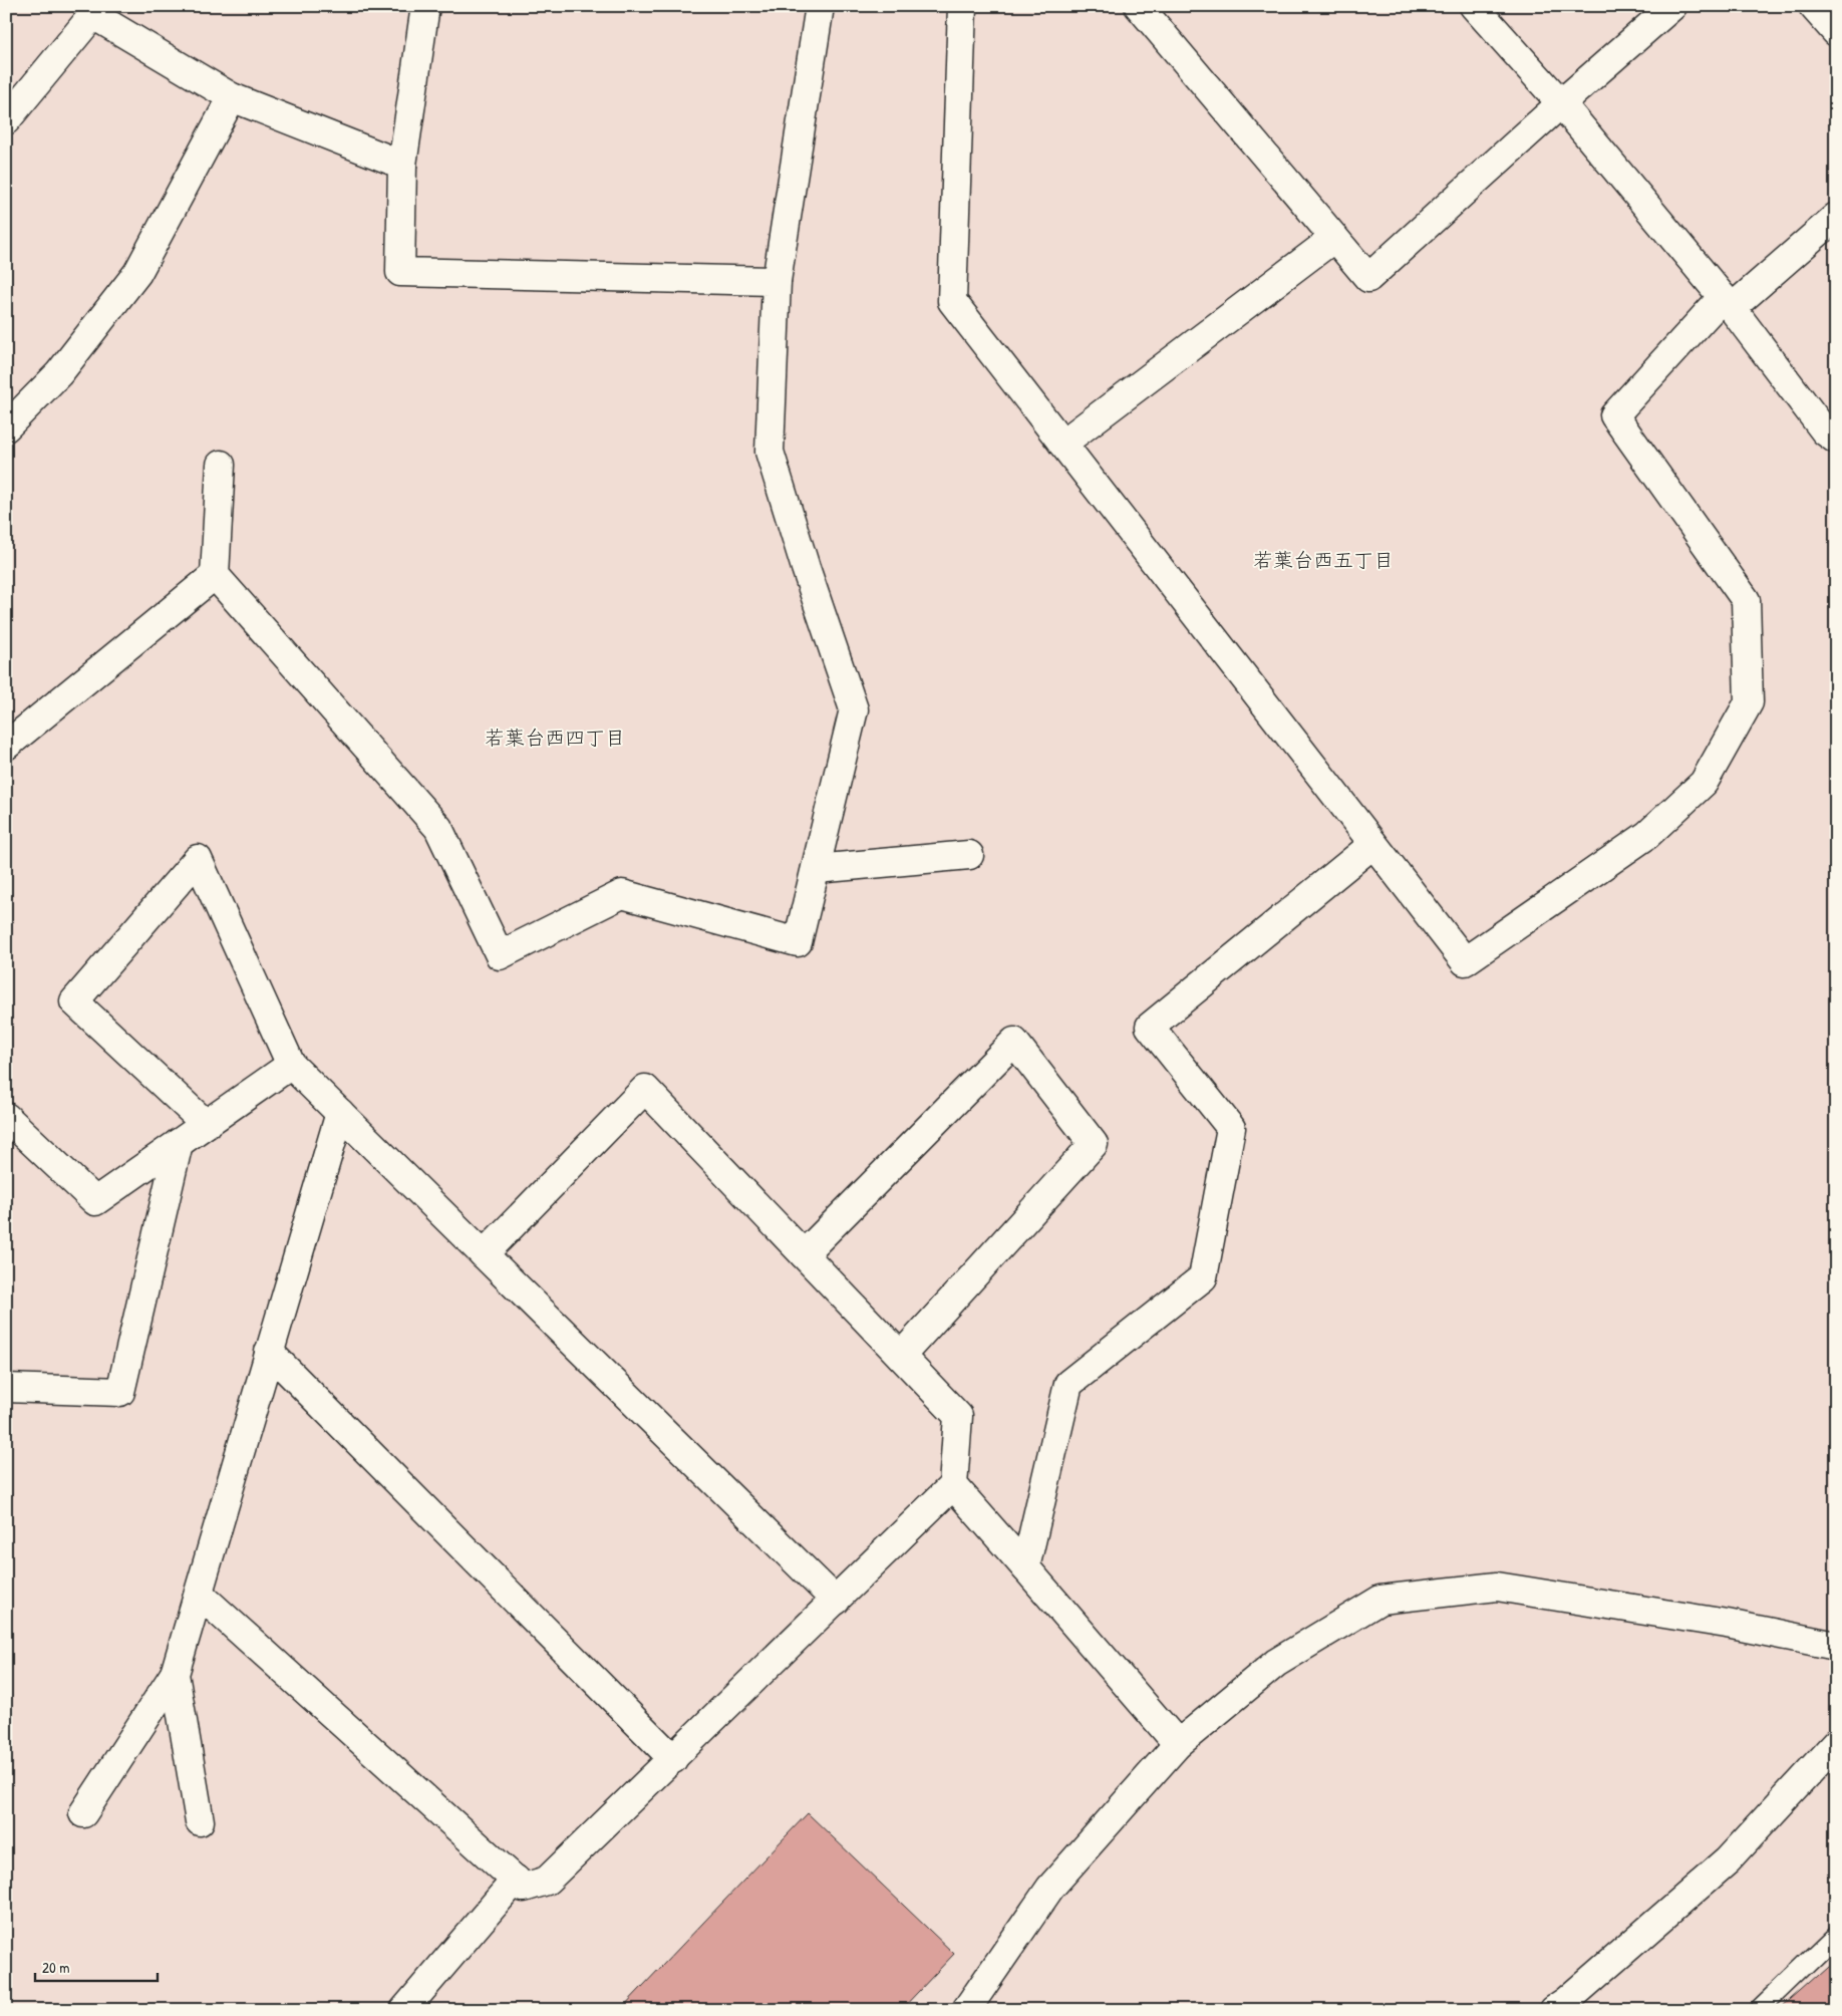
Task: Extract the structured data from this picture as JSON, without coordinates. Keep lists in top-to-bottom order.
{
  "districts": ["若葉台西五丁目", "若葉台西四丁目"],
  "scale_bar": "20 m"
}
